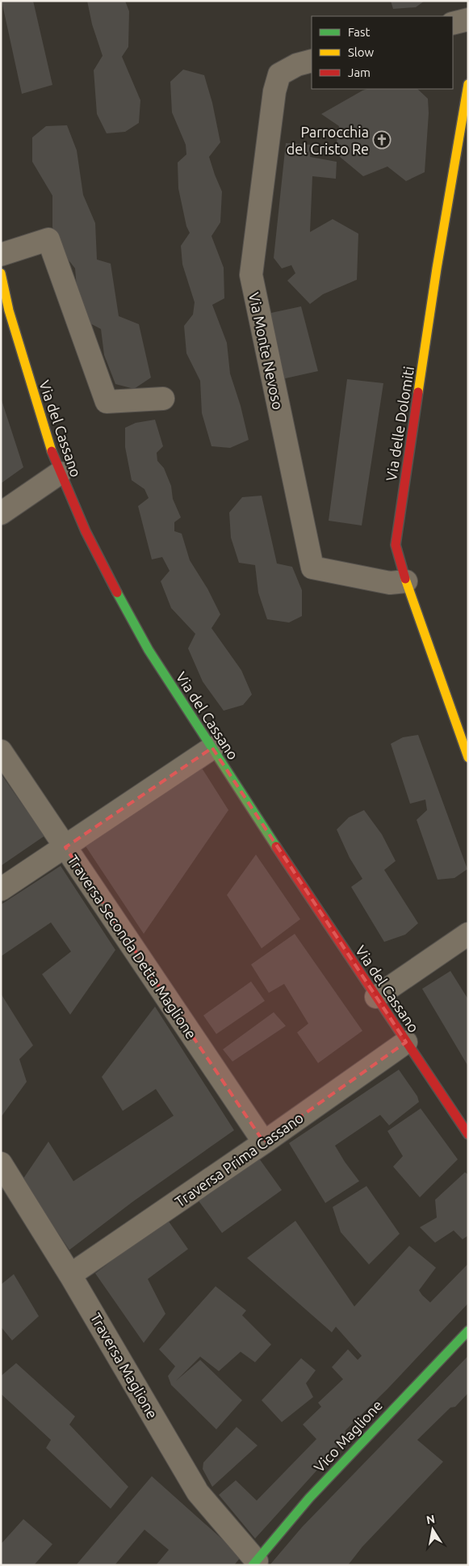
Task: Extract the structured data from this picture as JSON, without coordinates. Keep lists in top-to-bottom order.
{
  "streets": {
    "main road": ["Via delle Dolomiti", "Via del Cassano", "Vico Maglione"],
    "street": [
      "Via Monte Nevoso",
      "Traversa Seconda Detta Maglione",
      "Traversa Prima Cassano",
      "Traversa Maglione"
    ]
  },
  "crossings": [
    ["Via Monte Nevoso", "Via delle Dolomiti"],
    ["Via del Cassano", "Traversa Prima Cassano"],
    ["Traversa Seconda Detta Maglione", "Traversa Prima Cassano"],
    ["Traversa Prima Cassano", "Traversa Maglione"],
    ["Traversa Maglione", "Vico Maglione"]
  ],
  "places": {
    "church": ["Parrocchia del Cristo Re"]
  },
  "legend": ["Fast", "Slow", "Jam"],
  "north": "top"
}
